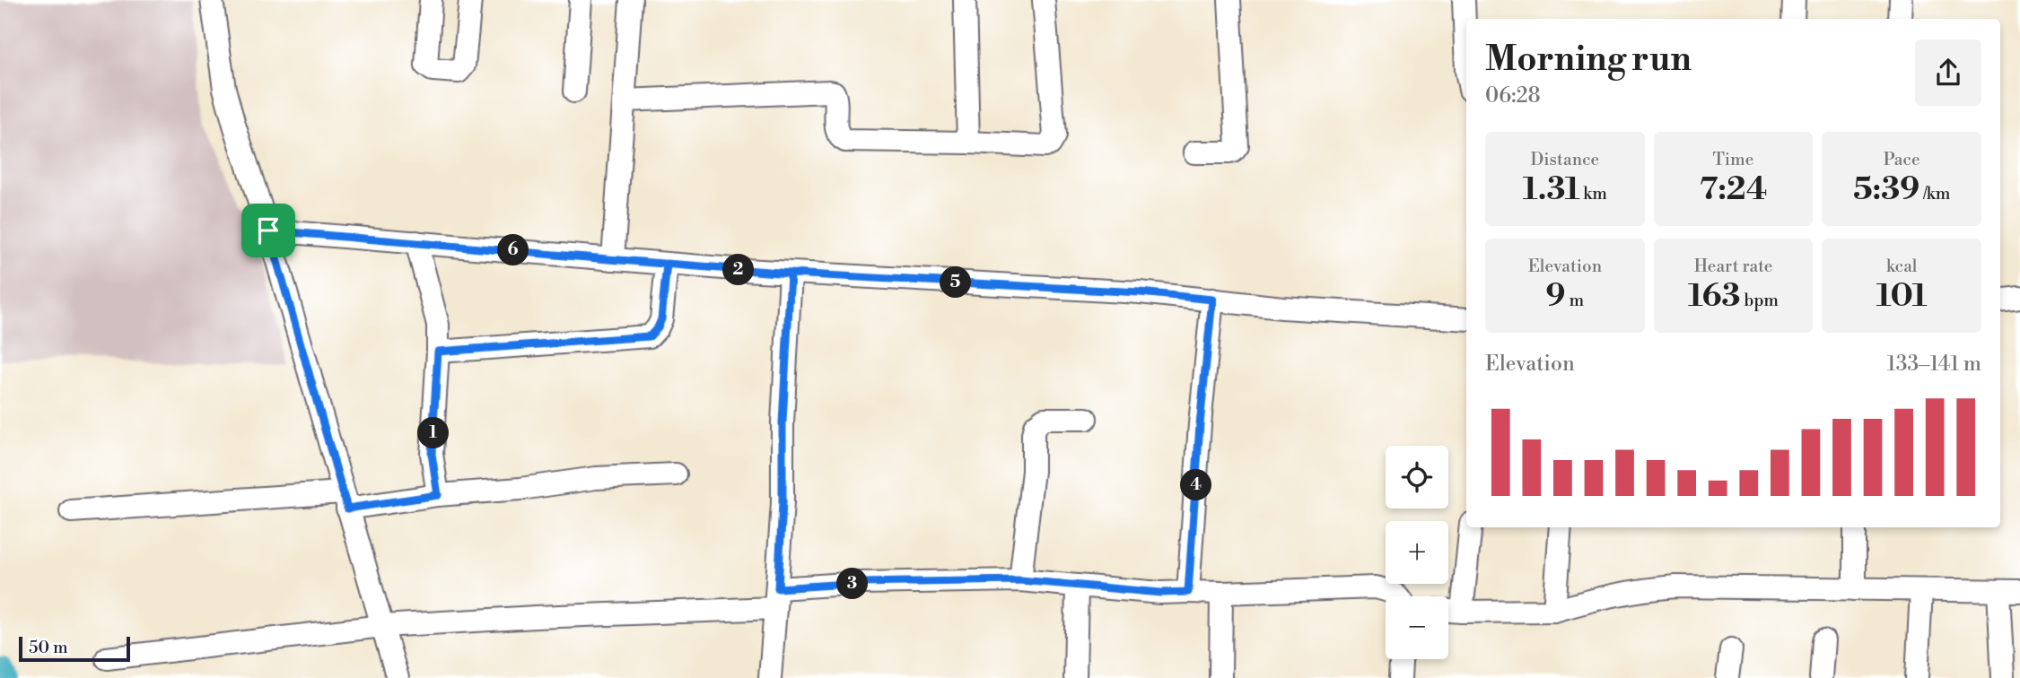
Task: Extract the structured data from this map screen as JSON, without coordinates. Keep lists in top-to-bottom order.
{
  "scale_bar": "50 m",
  "page": {
    "heading": ["Morning run", "06:28"],
    "stats": [
      ["Distance", "1.31 km"],
      ["Time", "7:24"],
      ["Pace", "5:39 /km"],
      ["Elevation", "9 m"],
      ["Heart rate", "163 bpm"],
      ["kcal", "101"]
    ],
    "pins": [
      "6",
      "2",
      "5",
      "1",
      "4",
      "3"
    ],
    "chart": ["Elevation", "133–141 m"],
    "map_buttons": ["+", "−"],
    "scale": "50 m"
  }
}
